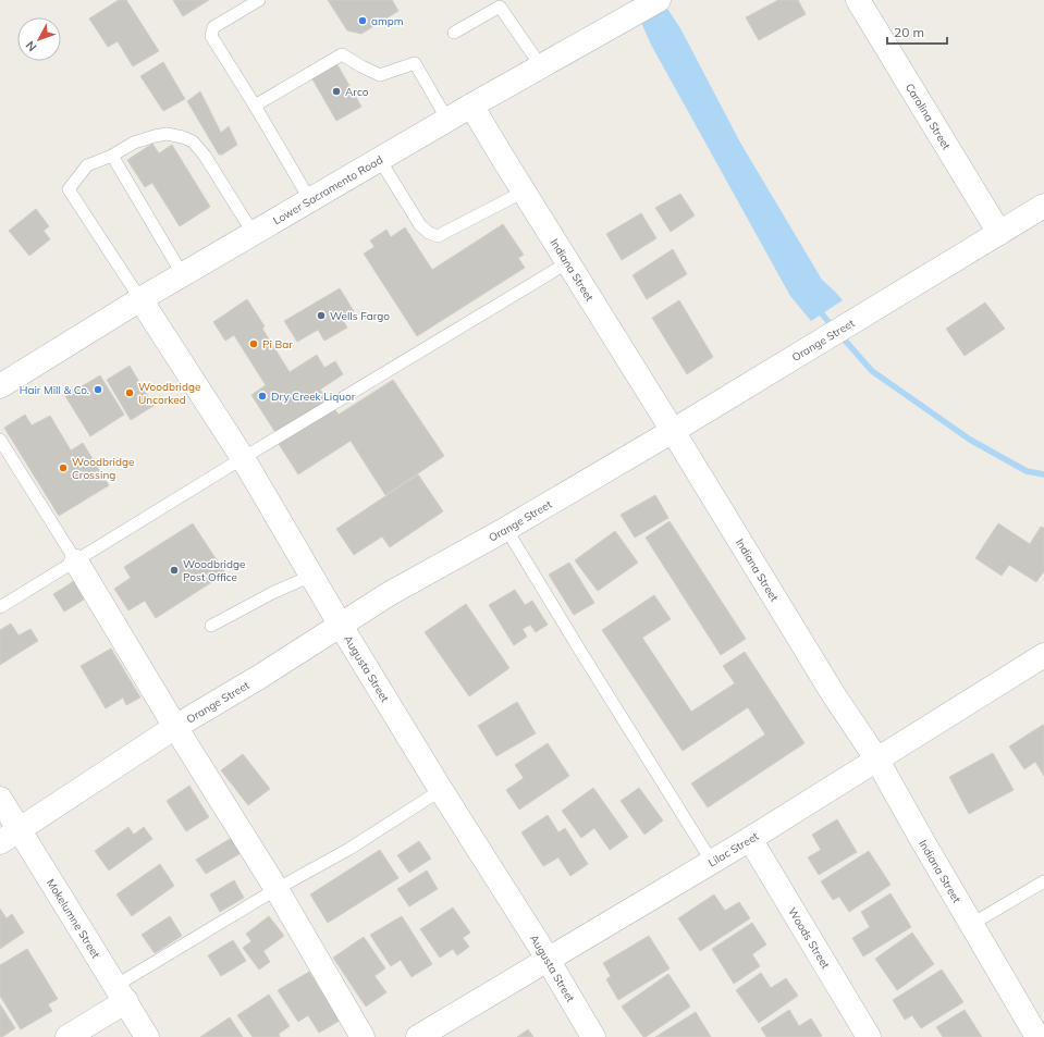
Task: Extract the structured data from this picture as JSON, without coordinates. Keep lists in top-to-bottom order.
{
  "streets": {
    "street": [
      "Carolina Street",
      "Lower Sacramento Road",
      "Indiana Street",
      "Orange Street",
      "Augusta Street",
      "Lilac Street",
      "Mokelumne Street",
      "Woods Street"
    ]
  },
  "crossings": [
    ["Carolina Street", "Orange Street"],
    ["Lower Sacramento Road", "Indiana Street"],
    ["Lower Sacramento Road", "Augusta Street"],
    ["Indiana Street", "Orange Street"],
    ["Indiana Street", "Lilac Street"],
    ["Orange Street", "Augusta Street"],
    ["Orange Street", "Mokelumne Street"],
    ["Augusta Street", "Lilac Street"],
    ["Lilac Street", "Woods Street"]
  ],
  "places": [
    "ampm",
    "Arco",
    "Wells Fargo",
    "Pi Bar",
    "Hair Mill & Co.",
    "Woodbridge Uncorked",
    "Dry Creek Liquor",
    "Woodbridge Crossing",
    "Woodbridge Post Office"
  ],
  "scale_bar": "20 m",
  "north": "bottom left"
}
